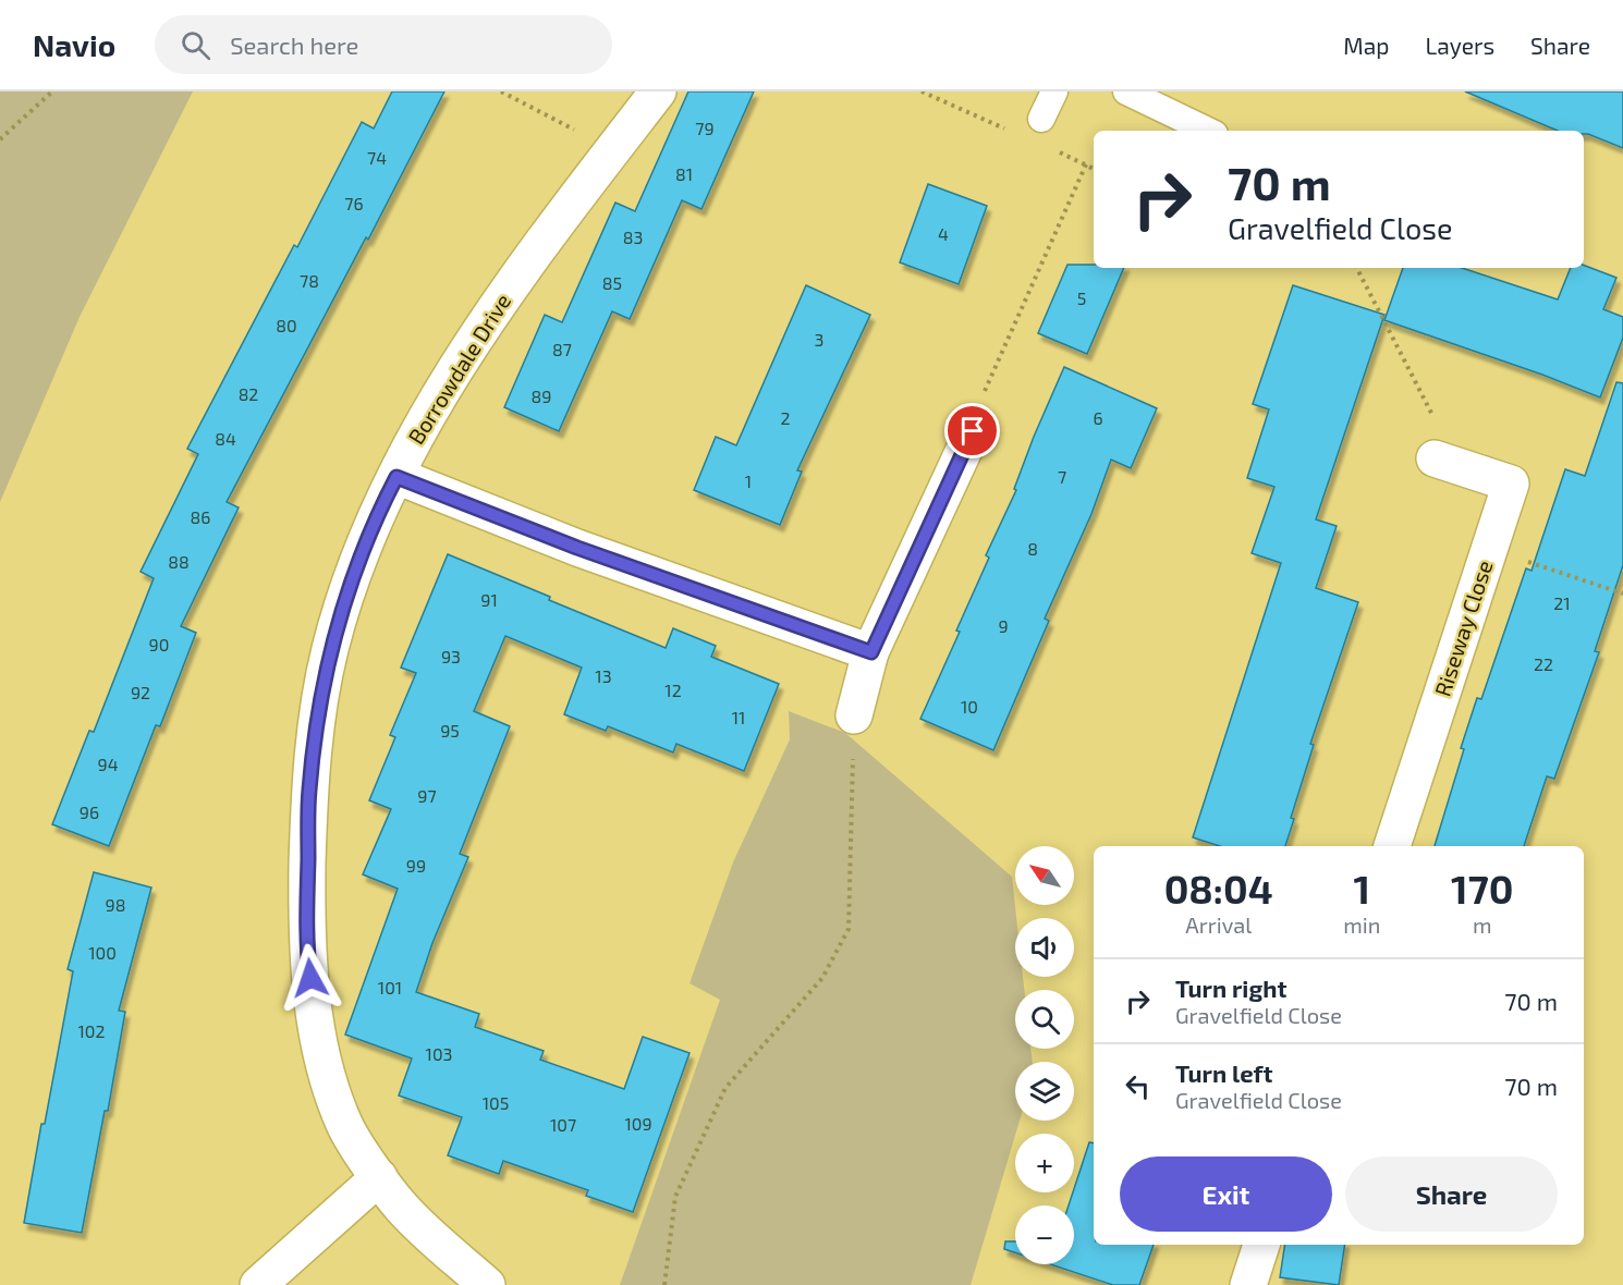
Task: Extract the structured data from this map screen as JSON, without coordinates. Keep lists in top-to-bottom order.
{
  "streets": {
    "street": ["Borrowdale Drive", "Riseway Close"]
  },
  "house_numbers": [
    "79",
    "74",
    "81",
    "76",
    "4",
    "83",
    "78",
    "85",
    "5",
    "80",
    "3",
    "87",
    "82",
    "89",
    "2",
    "6",
    "84",
    "7",
    "1",
    "86",
    "8",
    "88",
    "91",
    "21",
    "9",
    "90",
    "93",
    "22",
    "13",
    "12",
    "92",
    "10",
    "11",
    "95",
    "94",
    "97",
    "96",
    "99",
    "98",
    "100",
    "101",
    "102",
    "103",
    "105",
    "109",
    "107"
  ],
  "north": "top left",
  "page": {
    "header": "Navio",
    "search": "Search here",
    "nav": ["Map", "Layers", "Share"],
    "turn": ["70 m", "Gravelfield Close"],
    "map_buttons": ["+", "−"],
    "eta": [
      "08:04",
      "Arrival",
      "1",
      "min",
      "170",
      "m"
    ],
    "list": [
      {
        "name": "Turn right",
        "note": "Gravelfield Close",
        "value": "70 m"
      },
      {
        "name": "Turn left",
        "note": "Gravelfield Close",
        "value": "70 m"
      }
    ],
    "buttons": ["Exit", "Share"]
  }
}
